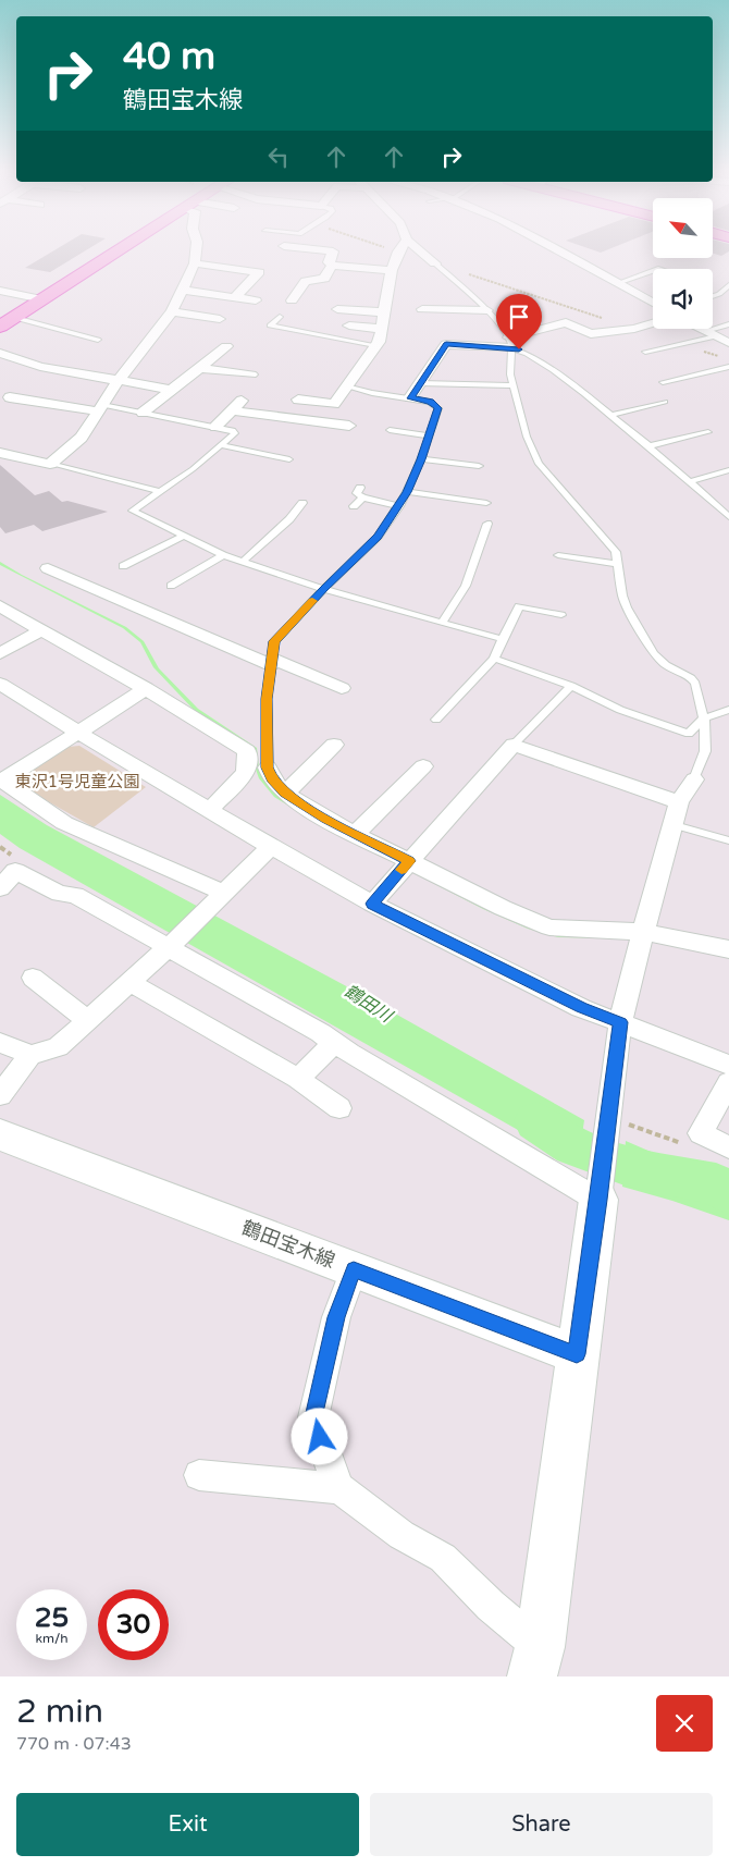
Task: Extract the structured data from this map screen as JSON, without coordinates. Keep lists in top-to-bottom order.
{
  "streets": {
    "street": ["鶴田宝木線"]
  },
  "water": ["鶴田川"],
  "parks": ["東沢1号児童公園"],
  "north": "top left",
  "page": {
    "turn": ["40 m", "鶴田宝木線"],
    "speed": "25 km/h",
    "limit": "30",
    "heading": ["2 min", "770 m · 07:43"],
    "buttons": ["Exit", "Share"]
  }
}
